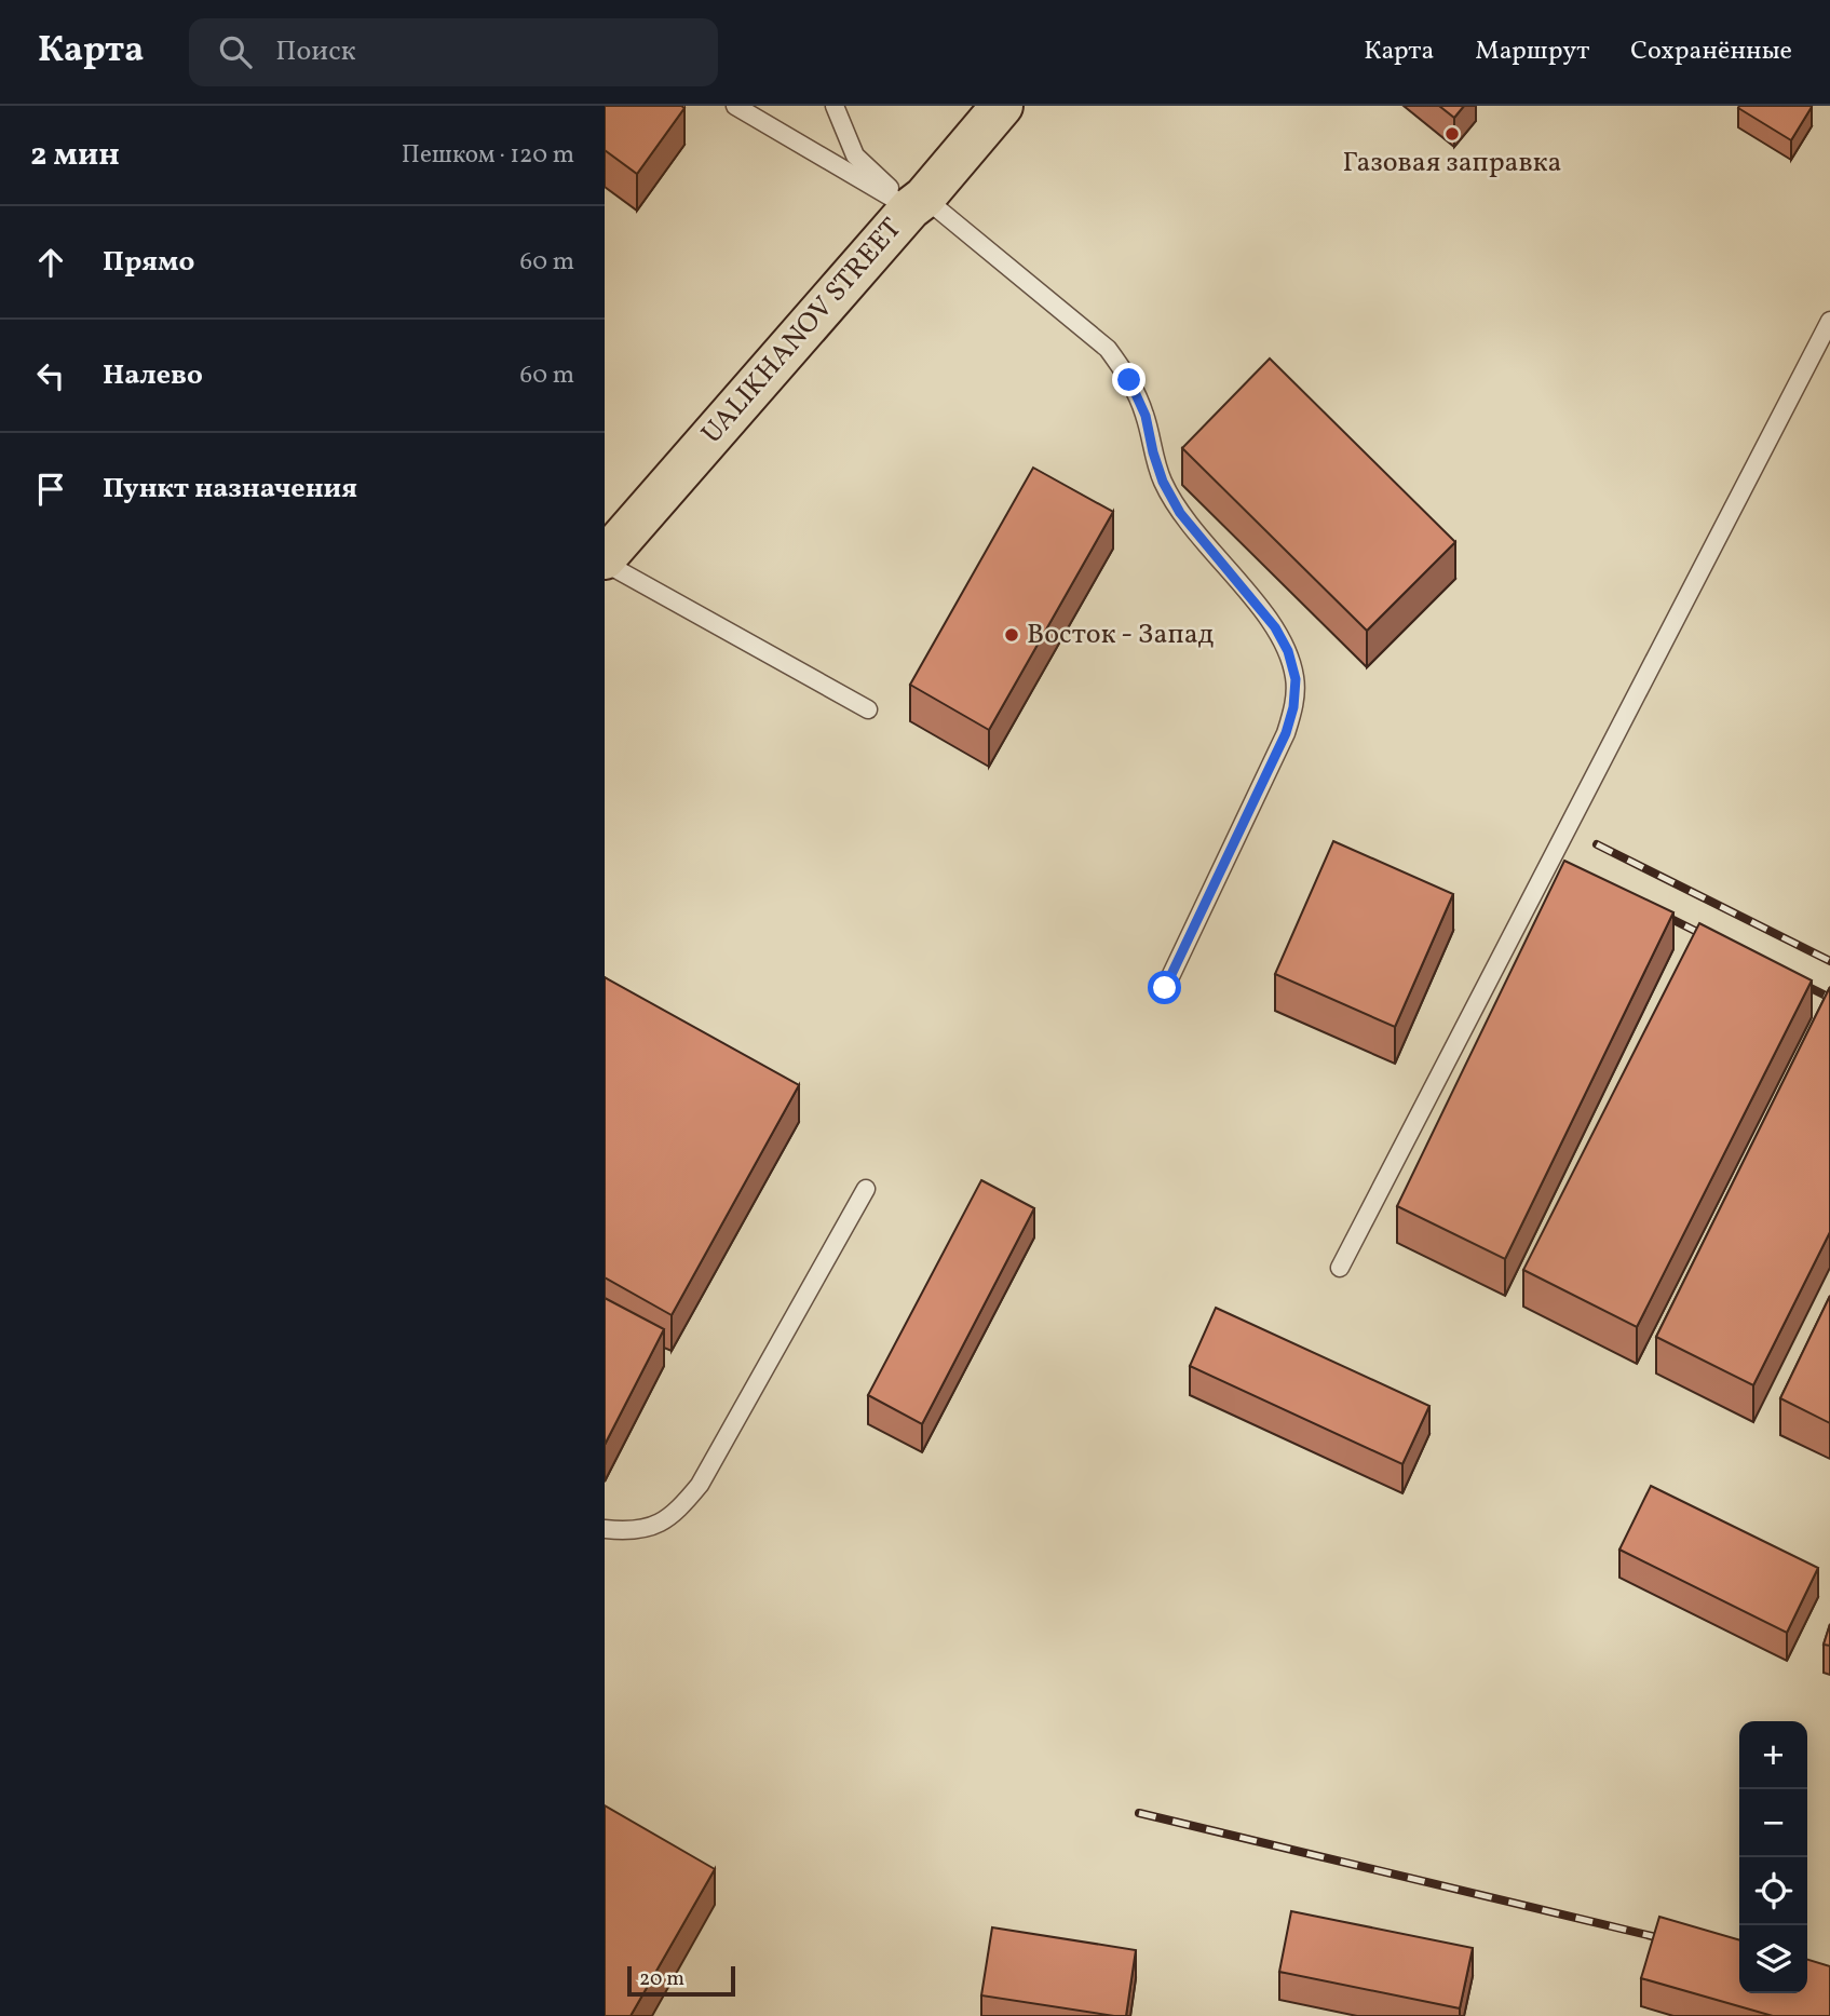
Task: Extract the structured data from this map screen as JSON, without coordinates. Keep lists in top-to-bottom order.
{
  "streets": {
    "highway": ["UALIKHANOV STREET"]
  },
  "places": ["Газовая заправка", "Восток - Запад"],
  "scale_bar": "20 m",
  "page": {
    "header": "Карта",
    "search": "Поиск",
    "nav": ["Карта", "Маршрут", "Сохранённые"],
    "heading": ["2 мин", "Пешком · 120 m"],
    "list": [
      ["Прямо", "60 m"],
      ["Налево", "60 m"],
      "Пункт назначения"
    ],
    "map_buttons": ["+", "−"],
    "scale": "20 m"
  }
}
